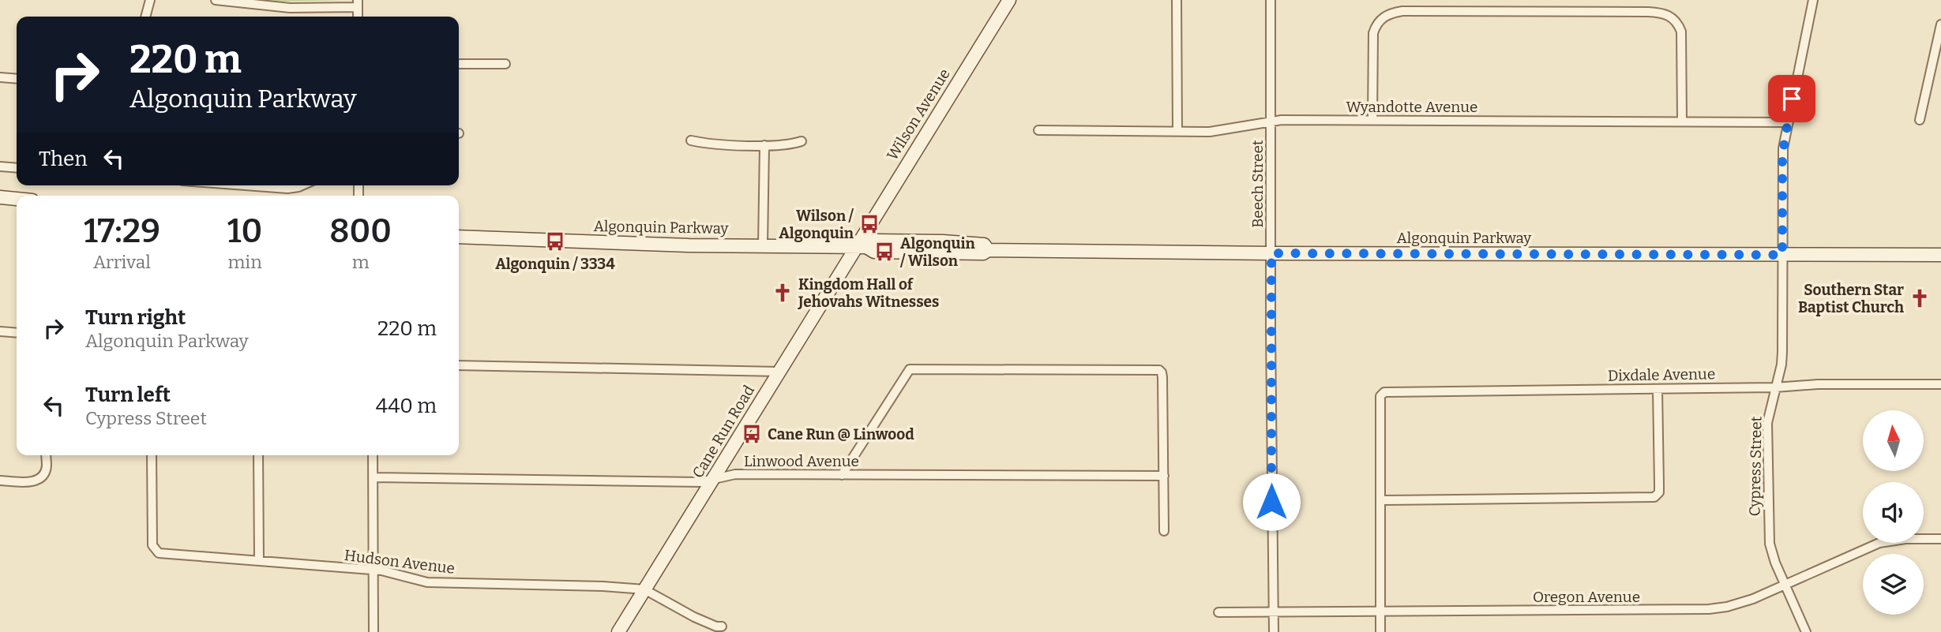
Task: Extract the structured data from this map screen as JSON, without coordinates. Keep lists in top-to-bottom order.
{
  "streets": {
    "main road": ["Wilson Avenue", "Algonquin Parkway", "Cane Run Road"],
    "street": [
      "Wyandotte Avenue",
      "Beech Street",
      "Dixdale Avenue",
      "Linwood Avenue",
      "Cypress Street",
      "Hudson Avenue",
      "Oregon Avenue"
    ]
  },
  "crossings": [
    ["Wyandotte Avenue", "Beech Street"],
    ["Wyandotte Avenue", "Cypress Street"],
    ["Wilson Avenue", "Algonquin Parkway"],
    ["Wilson Avenue", "Cane Run Road"],
    ["Beech Street", "Algonquin Parkway"],
    ["Beech Street", "Oregon Avenue"],
    ["Algonquin Parkway", "Cane Run Road"],
    ["Algonquin Parkway", "Cypress Street"],
    ["Dixdale Avenue", "Cypress Street"],
    ["Cane Run Road", "Linwood Avenue"],
    ["Cane Run Road", "Hudson Avenue"],
    ["Cypress Street", "Oregon Avenue"]
  ],
  "places": {
    "bus stop": [
      "Wilson / Algonquin",
      "Algonquin / 3334",
      "Algonquin / Wilson",
      "Cane Run @ Linwood"
    ],
    "church": ["Kingdom Hall of Jehovahs Witnesses", "Southern Star Baptist Church"]
  },
  "north": "top",
  "page": {
    "turn": ["220 m", "Algonquin Parkway"],
    "then": "Then",
    "eta": [
      "17:29",
      "Arrival",
      "10",
      "min",
      "800",
      "m"
    ],
    "list": [
      {
        "name": "Turn right",
        "note": "Algonquin Parkway",
        "value": "220 m"
      },
      {
        "name": "Turn left",
        "note": "Cypress Street",
        "value": "440 m"
      }
    ]
  }
}
